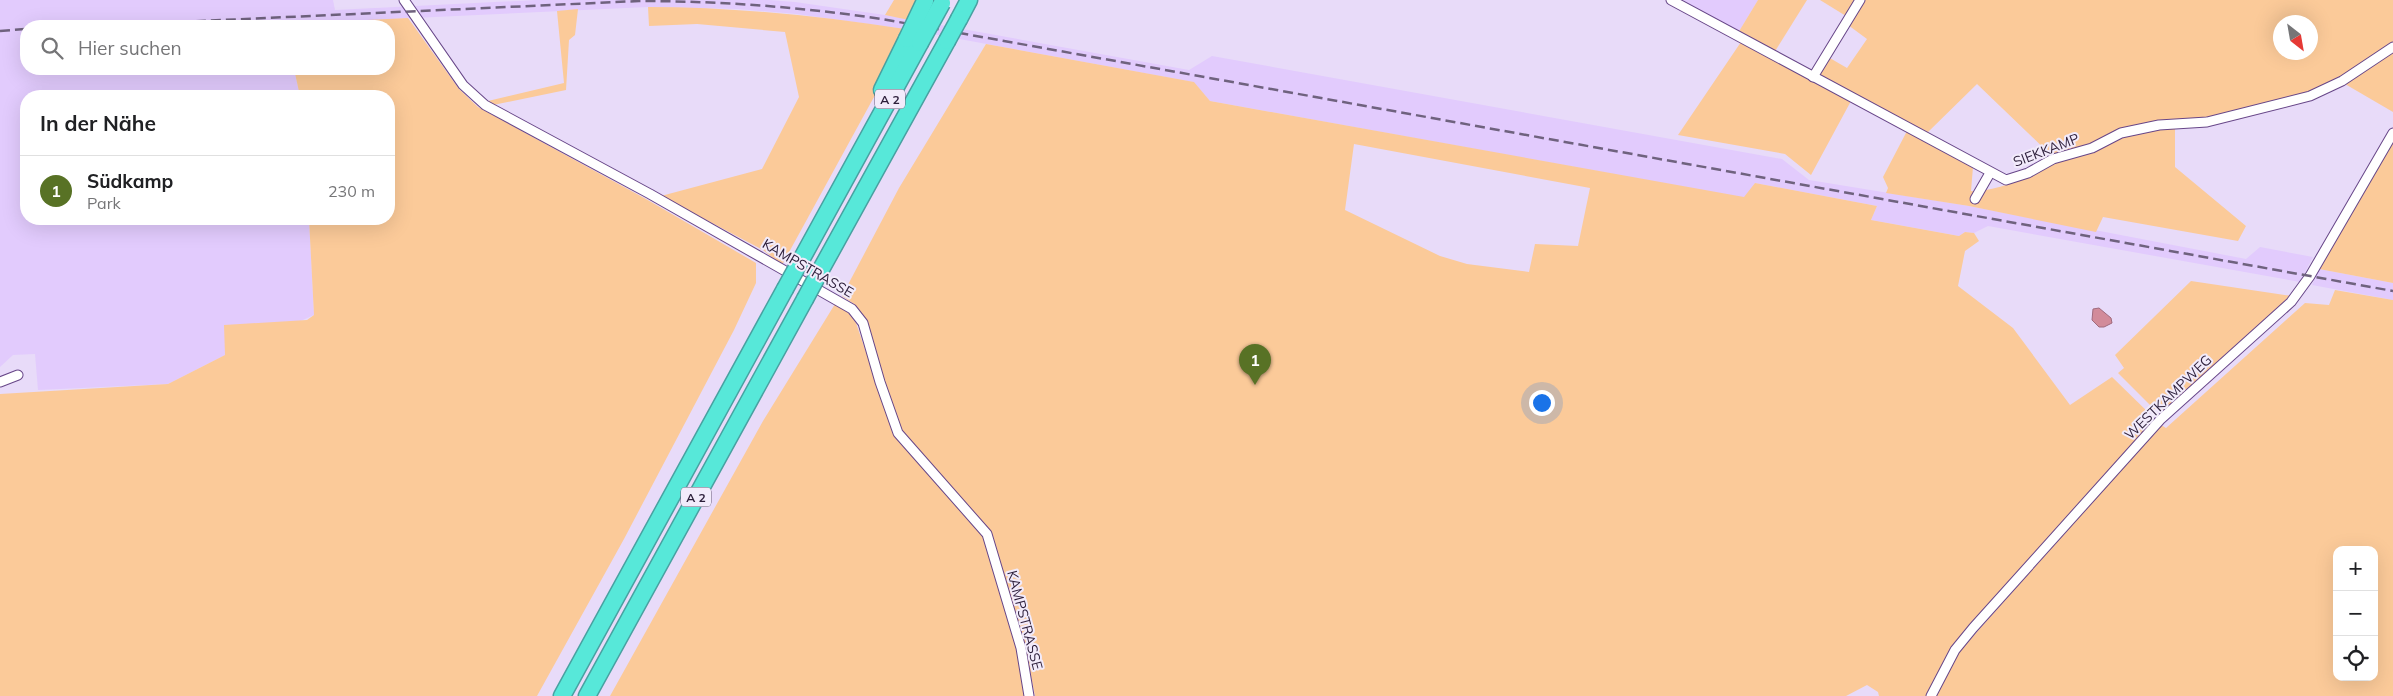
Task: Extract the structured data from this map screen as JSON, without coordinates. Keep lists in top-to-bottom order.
{
  "streets": {
    "highway": ["A 2"],
    "street": ["SIEKKAMP", "KAMPSTRASSE", "WESTKAMPWEG"]
  },
  "north": "bottom right",
  "page": {
    "search": "Hier suchen",
    "heading": "In der Nähe",
    "list": [
      {
        "mark": "1",
        "name": "Südkamp",
        "note": "Park",
        "value": "230 m"
      }
    ],
    "pins": "1",
    "map_buttons": ["+", "−"]
  }
}
